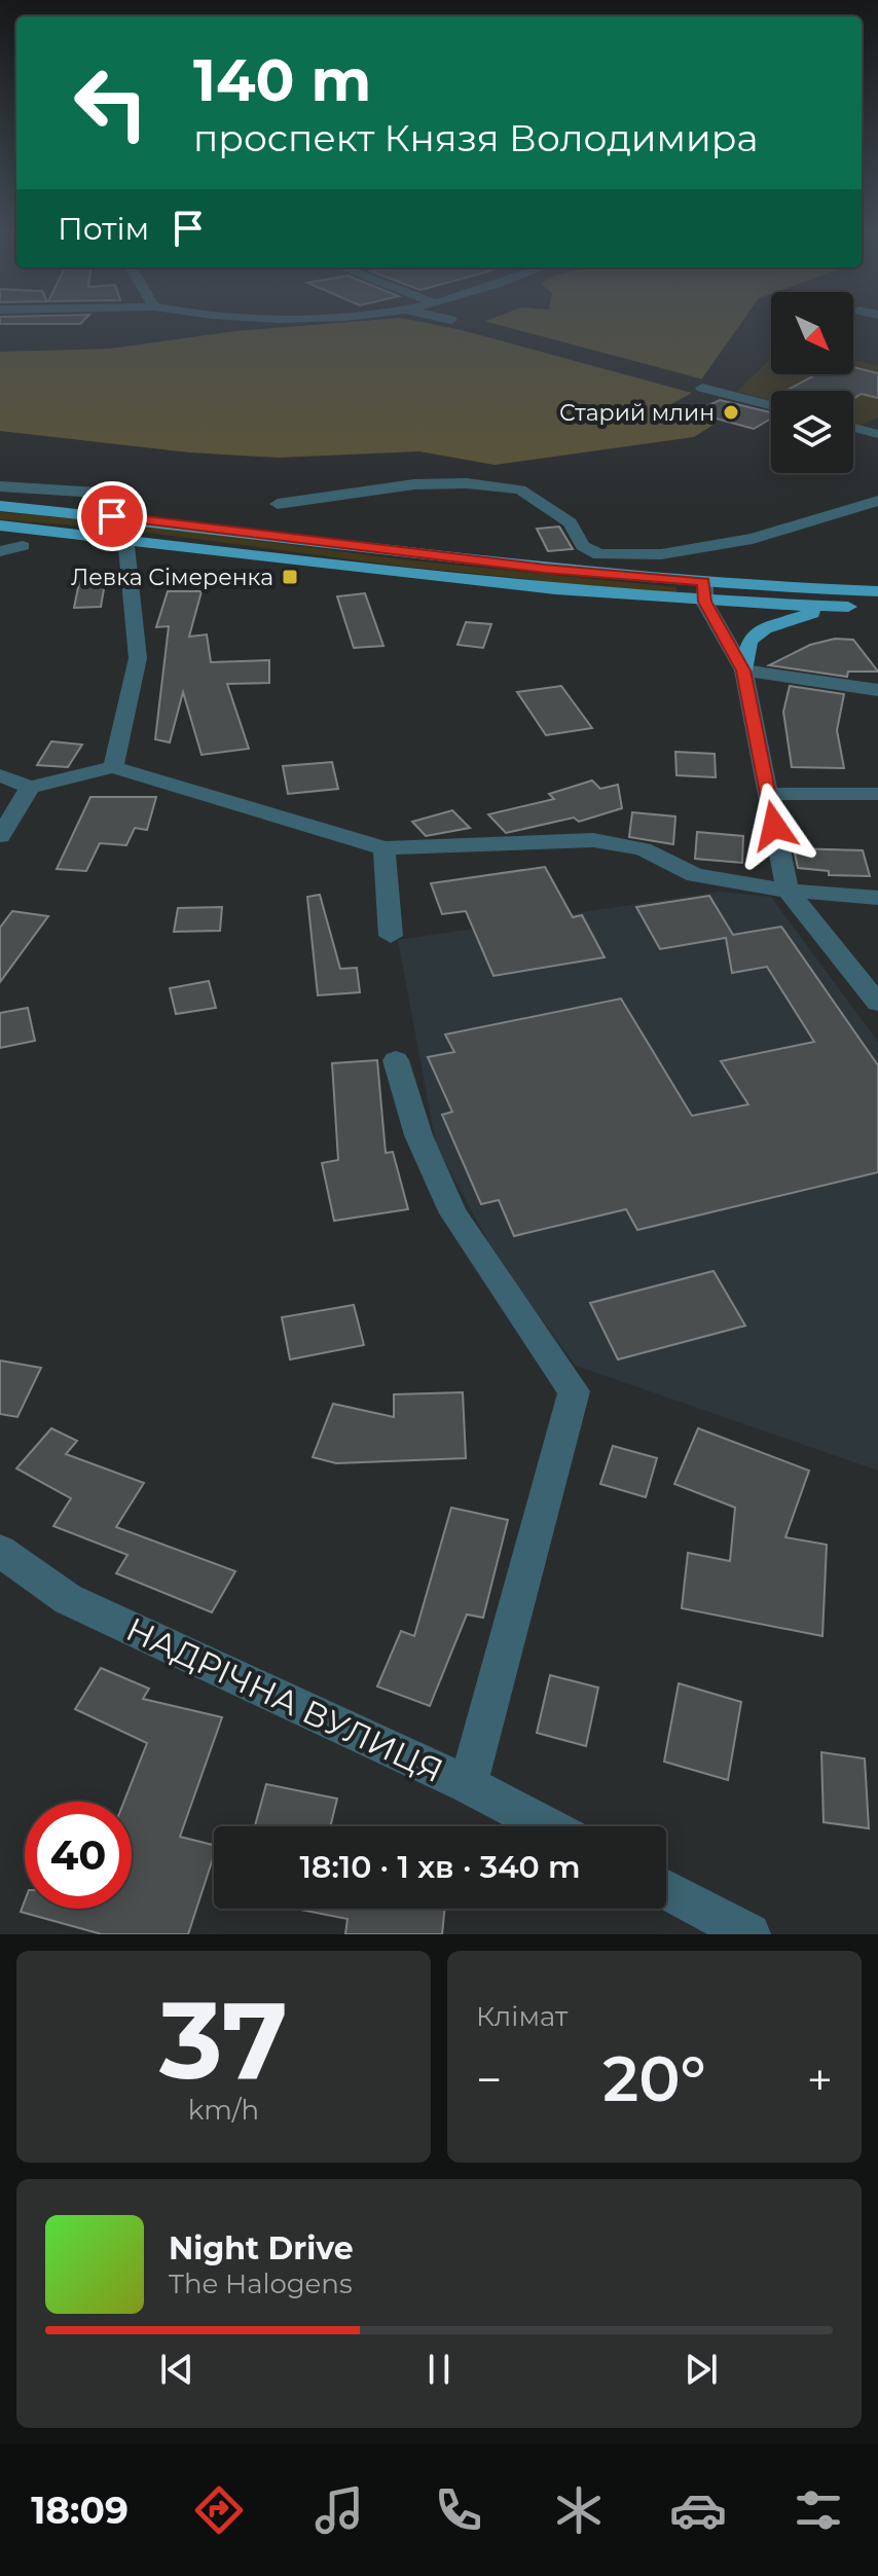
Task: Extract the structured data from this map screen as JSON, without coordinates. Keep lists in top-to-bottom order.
{
  "streets": {
    "street": ["НАДРІЧНА ВУЛИЦЯ"]
  },
  "places": {
    "other": ["Старий млин"],
    "transit": ["Левка Сімеренка"]
  },
  "north": "bottom right",
  "page": {
    "turn": ["140 m", "проспект Князя Володимира"],
    "then": "Потім",
    "limit": "40",
    "trip": "18:10 · 1 хв · 340 m",
    "tile": [
      ["37", "km/h"],
      "Клімат"
    ],
    "heat": ["−", "20°", "+"],
    "song": ["Night Drive", "The Halogens"],
    "tabs": "18:09"
  }
}
